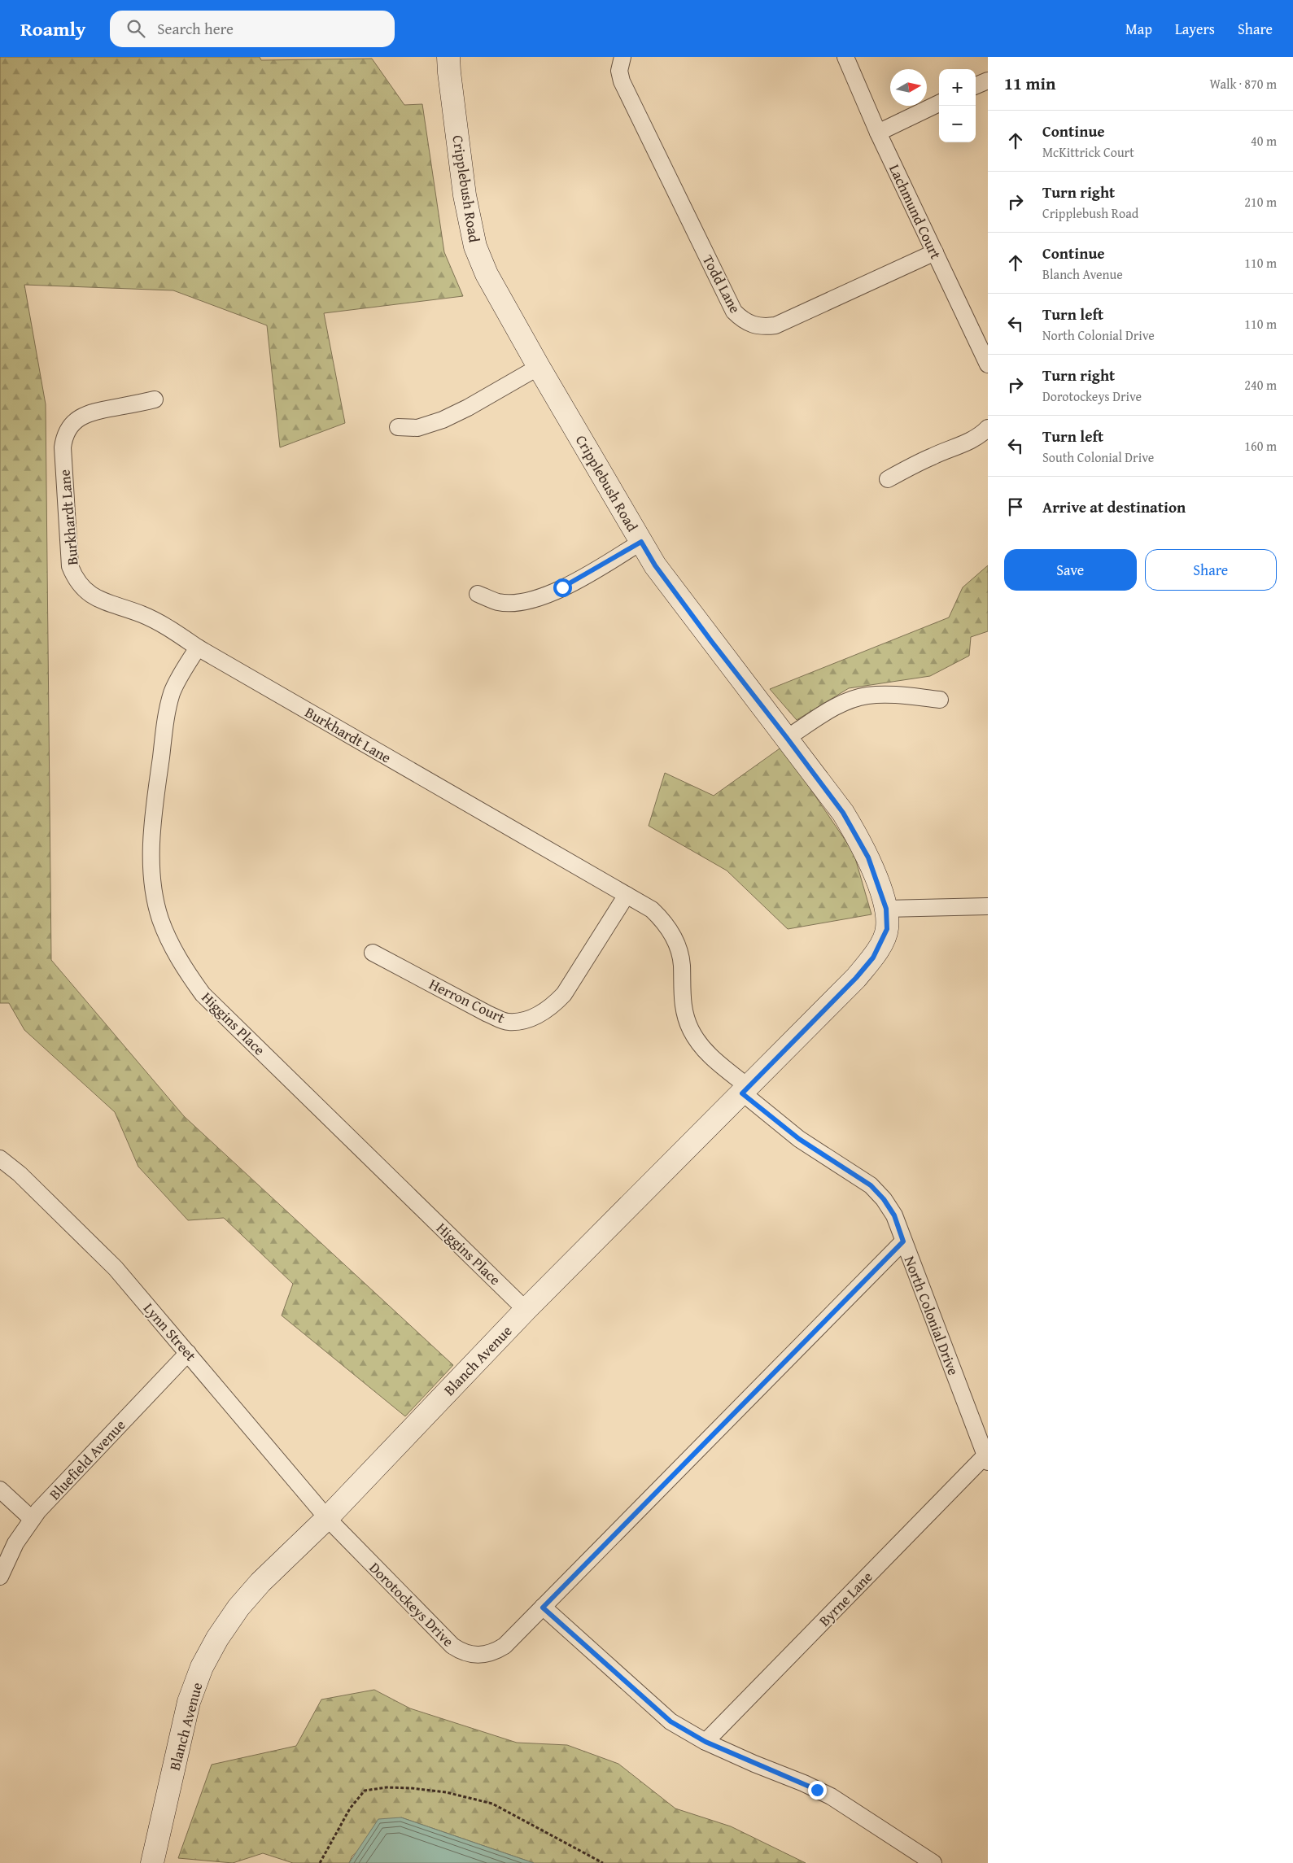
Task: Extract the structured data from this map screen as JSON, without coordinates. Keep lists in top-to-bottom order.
{
  "streets": {
    "main road": ["Cripplebush Road", "Blanch Avenue"],
    "street": [
      "Lachmund Court",
      "Todd Lane",
      "Burkhardt Lane",
      "Herron Court",
      "Higgins Place",
      "North Colonial Drive",
      "Lynn Street",
      "Bluefield Avenue",
      "Byrne Lane",
      "Dorotockeys Drive"
    ]
  },
  "crossings": [
    ["Cripplebush Road", "Blanch Avenue"],
    ["Lachmund Court", "Todd Lane"],
    ["Burkhardt Lane", "Herron Court"],
    ["Burkhardt Lane", "Higgins Place"],
    ["Burkhardt Lane", "North Colonial Drive"],
    ["Burkhardt Lane", "Blanch Avenue"],
    ["Higgins Place", "Blanch Avenue"],
    ["North Colonial Drive", "Blanch Avenue"],
    ["North Colonial Drive", "Byrne Lane"],
    ["North Colonial Drive", "Dorotockeys Drive"],
    ["Lynn Street", "Blanch Avenue"],
    ["Lynn Street", "Bluefield Avenue"],
    ["Lynn Street", "Dorotockeys Drive"],
    ["Blanch Avenue", "Dorotockeys Drive"]
  ],
  "north": "right",
  "page": {
    "header": "Roamly",
    "search": "Search here",
    "nav": ["Map", "Layers", "Share"],
    "heading": ["11 min", "Walk · 870 m"],
    "map_buttons": ["+", "−"],
    "list": [
      ["Continue", "McKittrick Court", "40 m"],
      ["Turn right", "Cripplebush Road", "210 m"],
      ["Continue", "Blanch Avenue", "110 m"],
      ["Turn left", "North Colonial Drive", "110 m"],
      ["Turn right", "Dorotockeys Drive", "240 m"],
      ["Turn left", "South Colonial Drive", "160 m"],
      "Arrive at destination"
    ],
    "buttons": ["Save", "Share"]
  }
}
